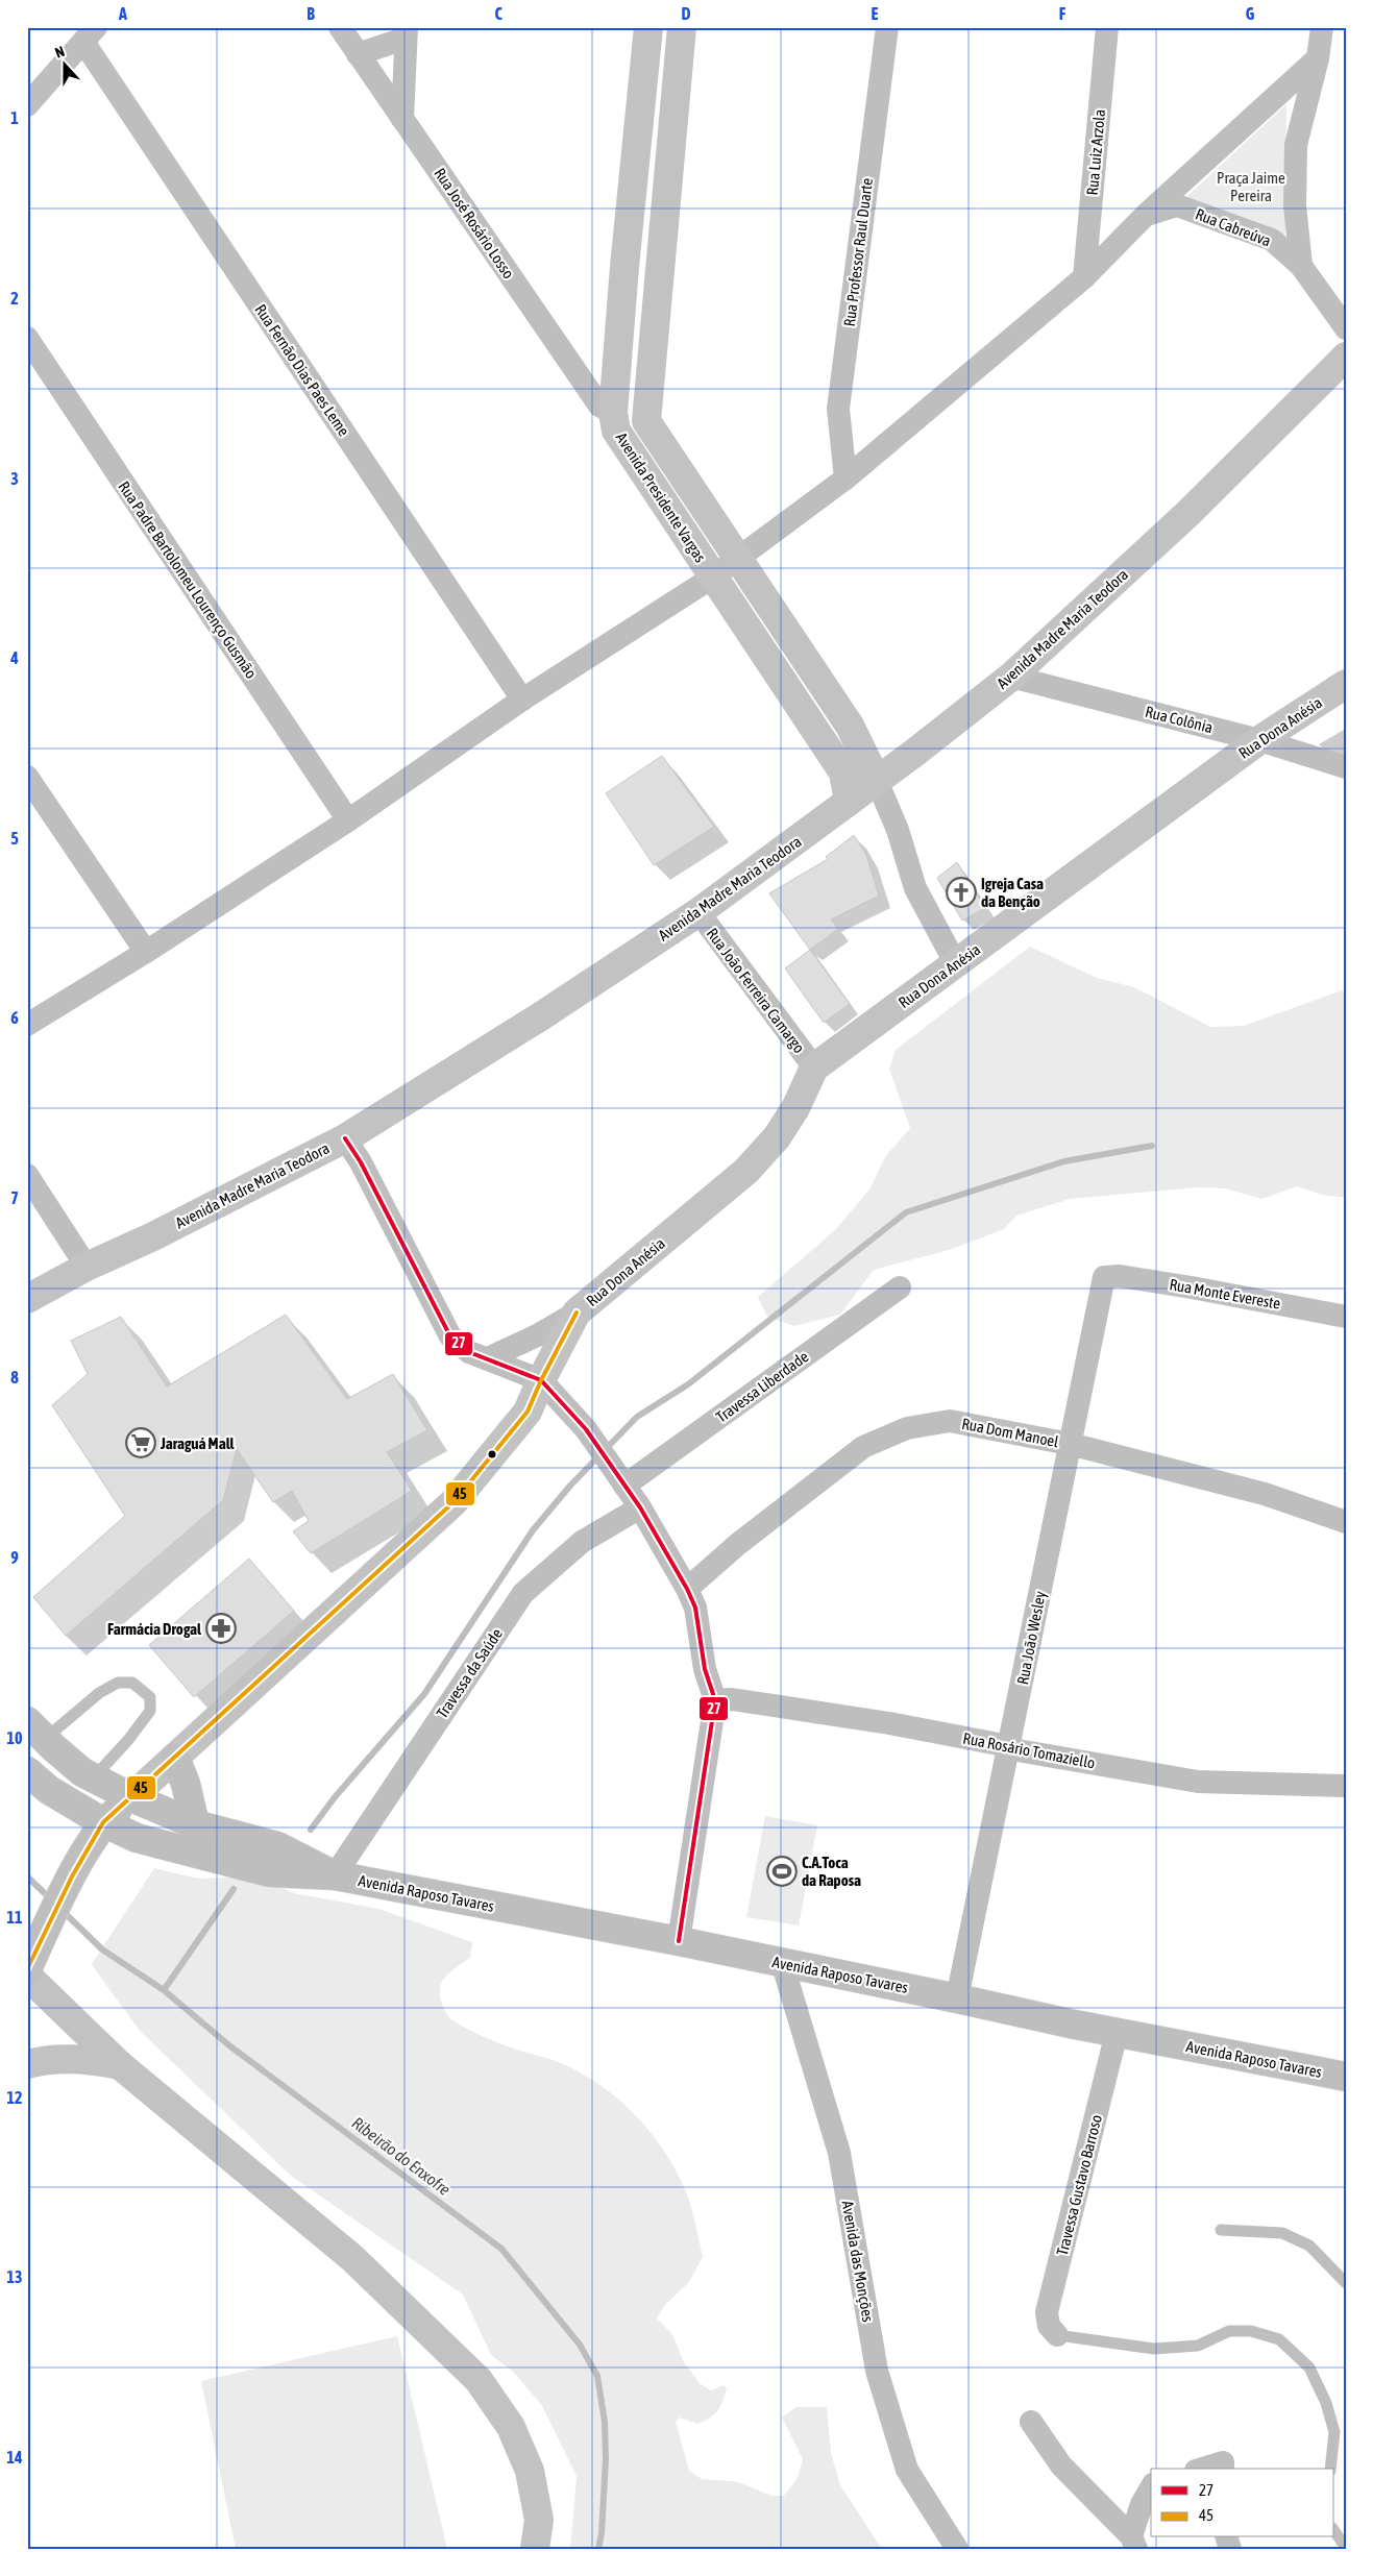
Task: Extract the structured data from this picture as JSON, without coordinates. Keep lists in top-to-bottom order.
{
  "streets": {
    "main road": ["Rua Dona Anésia", "Avenida Raposo Tavares"],
    "street": [
      "Rua Luiz Arzola",
      "Rua José Rosário Losso",
      "Rua Cabreúva",
      "Rua Professor Raul Duarte",
      "Rua Fernão Dias Paes Leme",
      "Avenida Presidente Vargas",
      "Rua Padre Bartolomeu Lourenço Gusmão",
      "Avenida Madre Maria Teodora",
      "Rua Colônia",
      "Rua João Ferreira Camargo",
      "Rua Monte Evereste",
      "Travessa Liberdade",
      "Rua Dom Manoel",
      "Rua João Wesley",
      "Travessa da Saúde",
      "Rua Rosário Tomaziello",
      "Travessa Gustavo Barroso",
      "Avenida das Monções"
    ]
  },
  "crossings": [
    ["Rua José Rosário Losso", "Avenida Presidente Vargas"],
    ["Avenida Presidente Vargas", "Avenida Madre Maria Teodora"],
    ["Avenida Madre Maria Teodora", "Rua Colônia"],
    ["Avenida Madre Maria Teodora", "Rua João Ferreira Camargo"],
    ["Rua Colônia", "Rua Dona Anésia"],
    ["Rua Dona Anésia", "Rua João Ferreira Camargo"],
    ["Rua Dona Anésia", "Avenida Raposo Tavares"],
    ["Rua Monte Evereste", "Rua João Wesley"],
    ["Rua Dom Manoel", "Rua João Wesley"],
    ["Rua João Wesley", "Rua Rosário Tomaziello"],
    ["Rua João Wesley", "Avenida Raposo Tavares"],
    ["Travessa da Saúde", "Avenida Raposo Tavares"],
    ["Avenida Raposo Tavares", "Travessa Gustavo Barroso"],
    ["Avenida Raposo Tavares", "Avenida das Monções"]
  ],
  "water": ["Ribeirão do Enxofre"],
  "parks": ["Praça Jaime Pereira"],
  "places": {
    "church": ["Igreja Casa da Benção"],
    "supermarket": ["Jaraguá Mall"],
    "pharmacy": ["Farmácia Drogal"],
    "sports": ["C.A.Toca da Raposa"]
  },
  "lines": ["transit line 27", "transit line 45"],
  "legend": ["27", "45"],
  "north": "top",
  "grid": {
    "columns": [
      "A",
      "B",
      "C",
      "D",
      "E",
      "F",
      "G"
    ],
    "rows": [
      "1",
      "2",
      "3",
      "4",
      "5",
      "6",
      "7",
      "8",
      "9",
      "10",
      "11",
      "12",
      "13",
      "14"
    ]
  }
}
